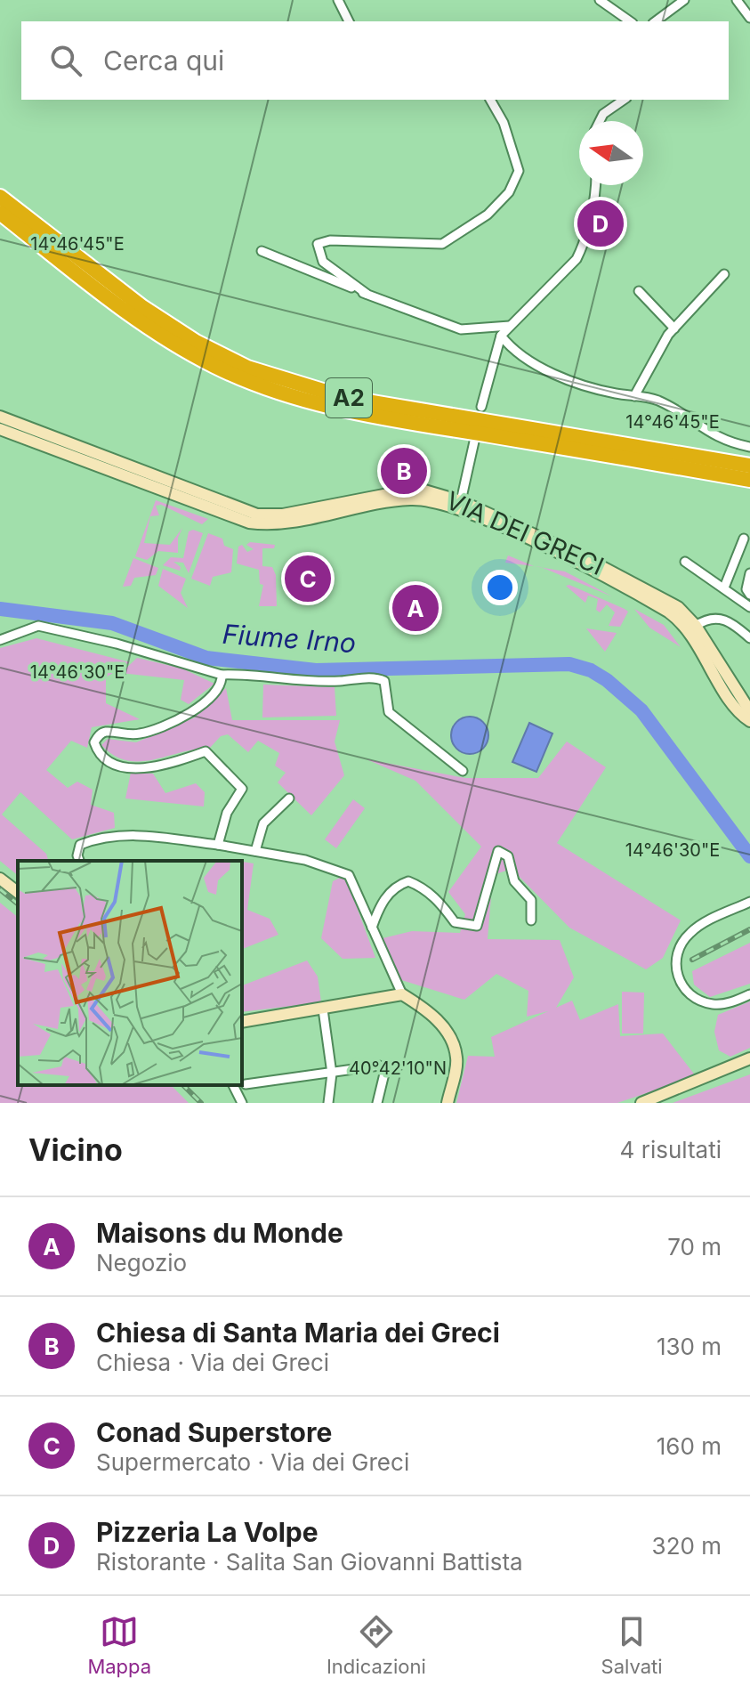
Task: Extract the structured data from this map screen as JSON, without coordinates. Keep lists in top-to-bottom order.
{
  "streets": {
    "highway": ["A2"],
    "main road": ["VIA DEI GRECI"]
  },
  "water": ["Fiume Irno"],
  "north": "left",
  "page": {
    "search": "Cerca qui",
    "pins": [
      "D",
      "B",
      "C",
      "A"
    ],
    "heading": ["Vicino", "4 risultati"],
    "list": [
      {
        "mark": "A",
        "name": "Maisons du Monde",
        "note": "Negozio",
        "value": "70 m"
      },
      {
        "mark": "B",
        "name": "Chiesa di Santa Maria dei Greci",
        "note": "Chiesa · Via dei Greci",
        "value": "130 m"
      },
      {
        "mark": "C",
        "name": "Conad Superstore",
        "note": "Supermercato · Via dei Greci",
        "value": "160 m"
      },
      {
        "mark": "D",
        "name": "Pizzeria La Volpe",
        "note": "Ristorante · Salita San Giovanni Battista",
        "value": "320 m"
      }
    ],
    "nav": ["Mappa", "Indicazioni", "Salvati"]
  },
  "coordinates": ["14°46'45\"E", "14°46'30\"E", "40°42'10\"N"]
}
